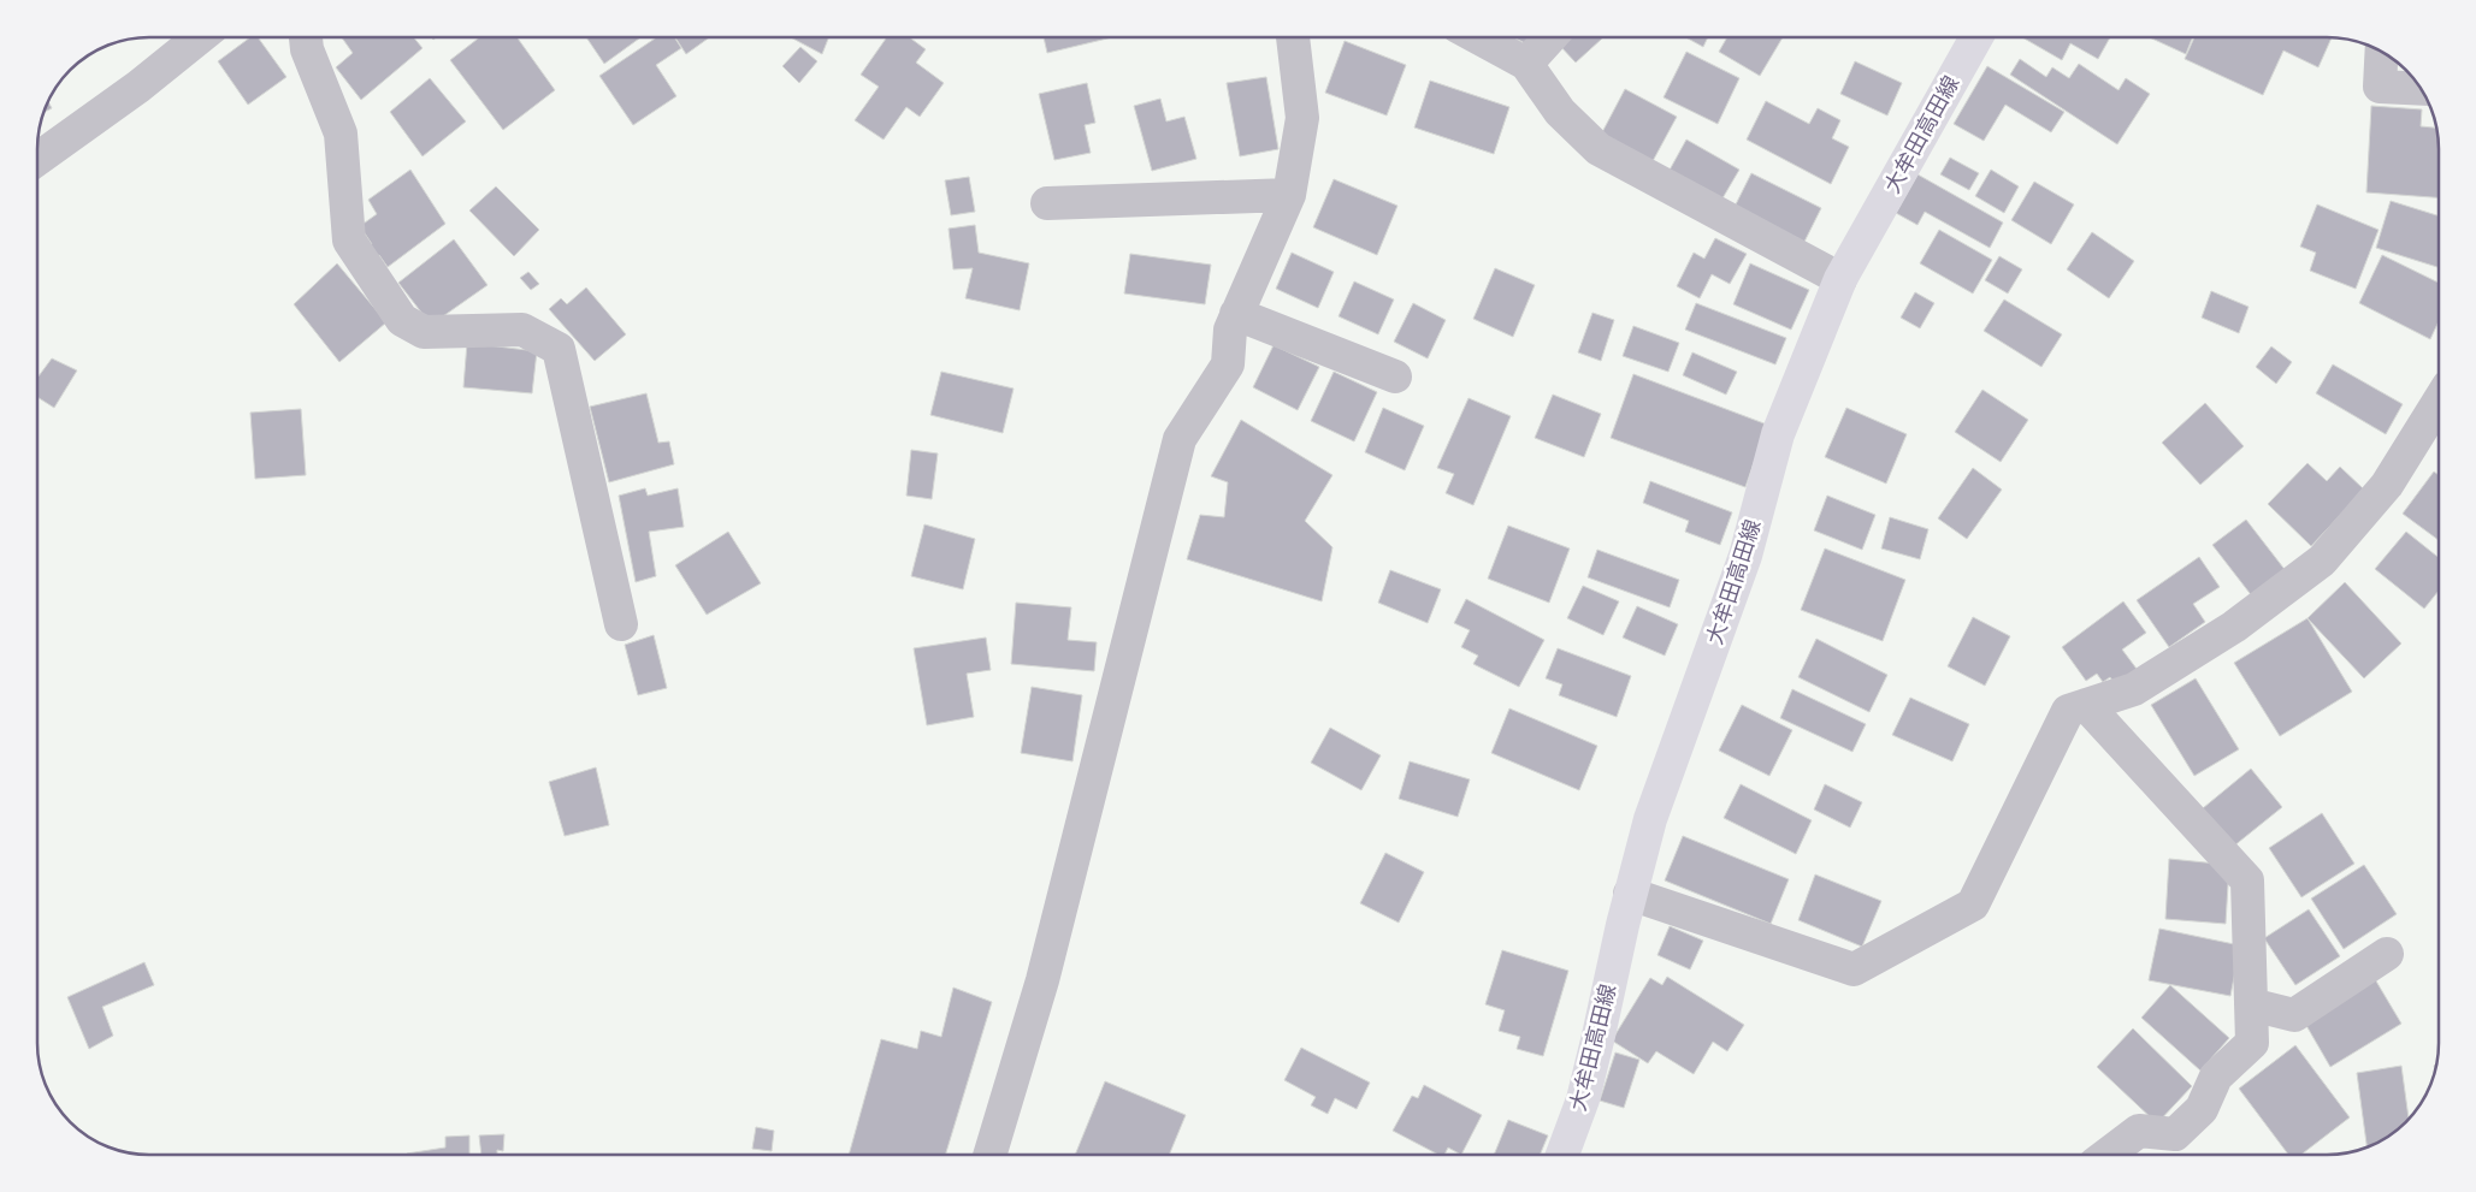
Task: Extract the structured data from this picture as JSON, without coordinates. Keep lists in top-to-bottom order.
{
  "streets": {
    "main road": ["大牟田高田線"]
  }
}
